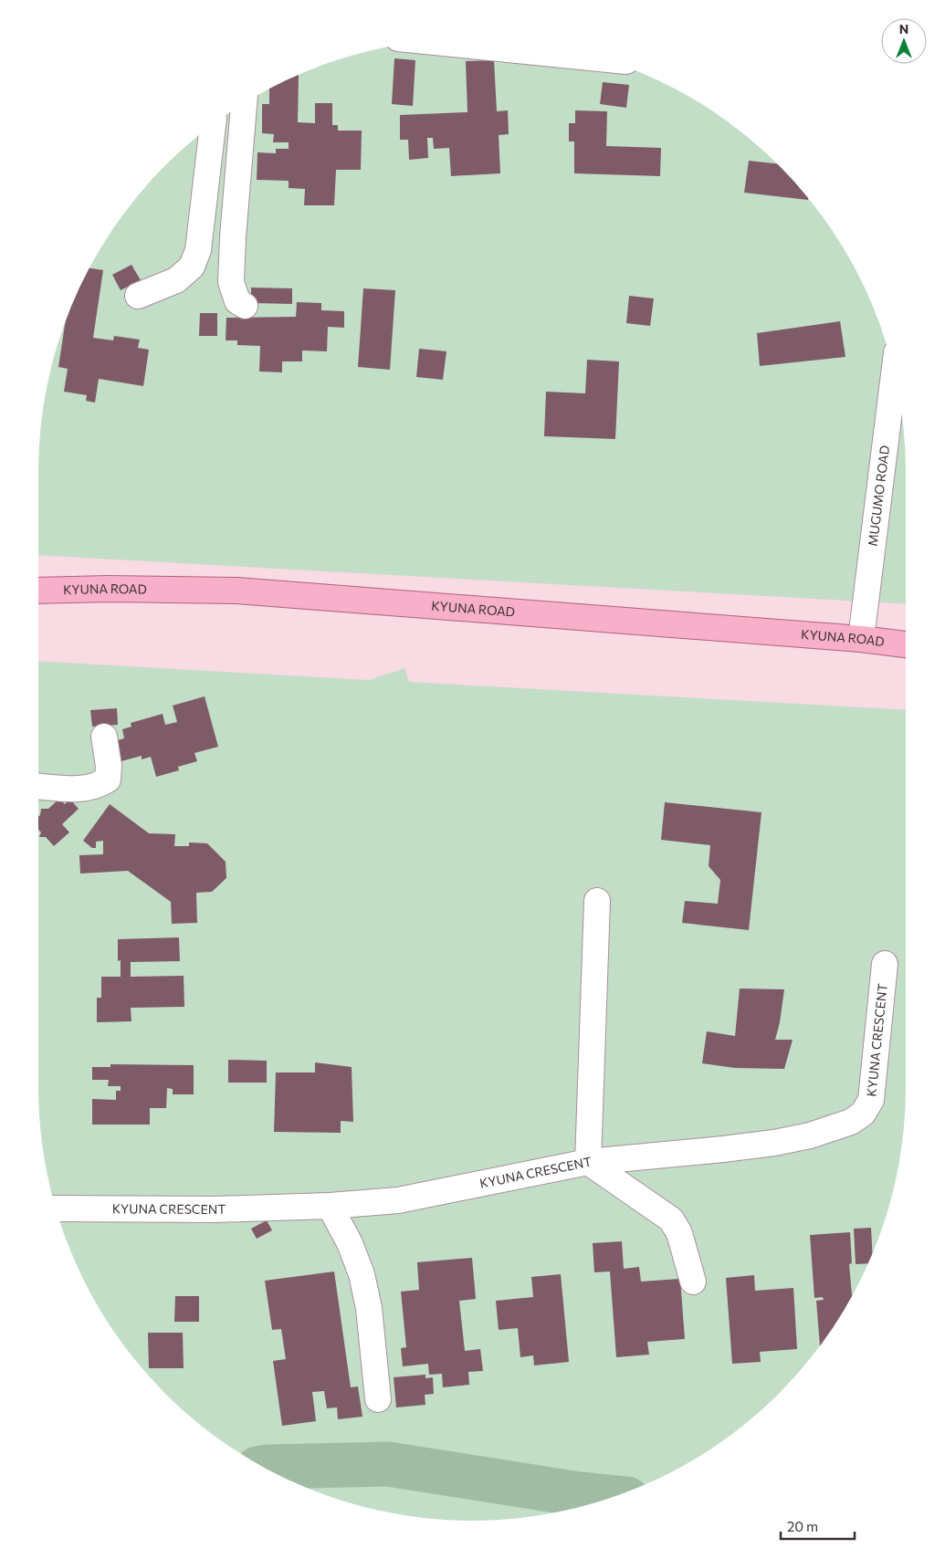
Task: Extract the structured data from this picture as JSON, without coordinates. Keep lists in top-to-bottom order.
{
  "streets": {
    "main road": ["KYUNA ROAD"],
    "street": ["MUGUMO ROAD", "KYUNA CRESCENT"]
  },
  "crossings": [
    ["MUGUMO ROAD", "KYUNA ROAD"]
  ],
  "scale_bar": "20 m",
  "north": "top"
}
